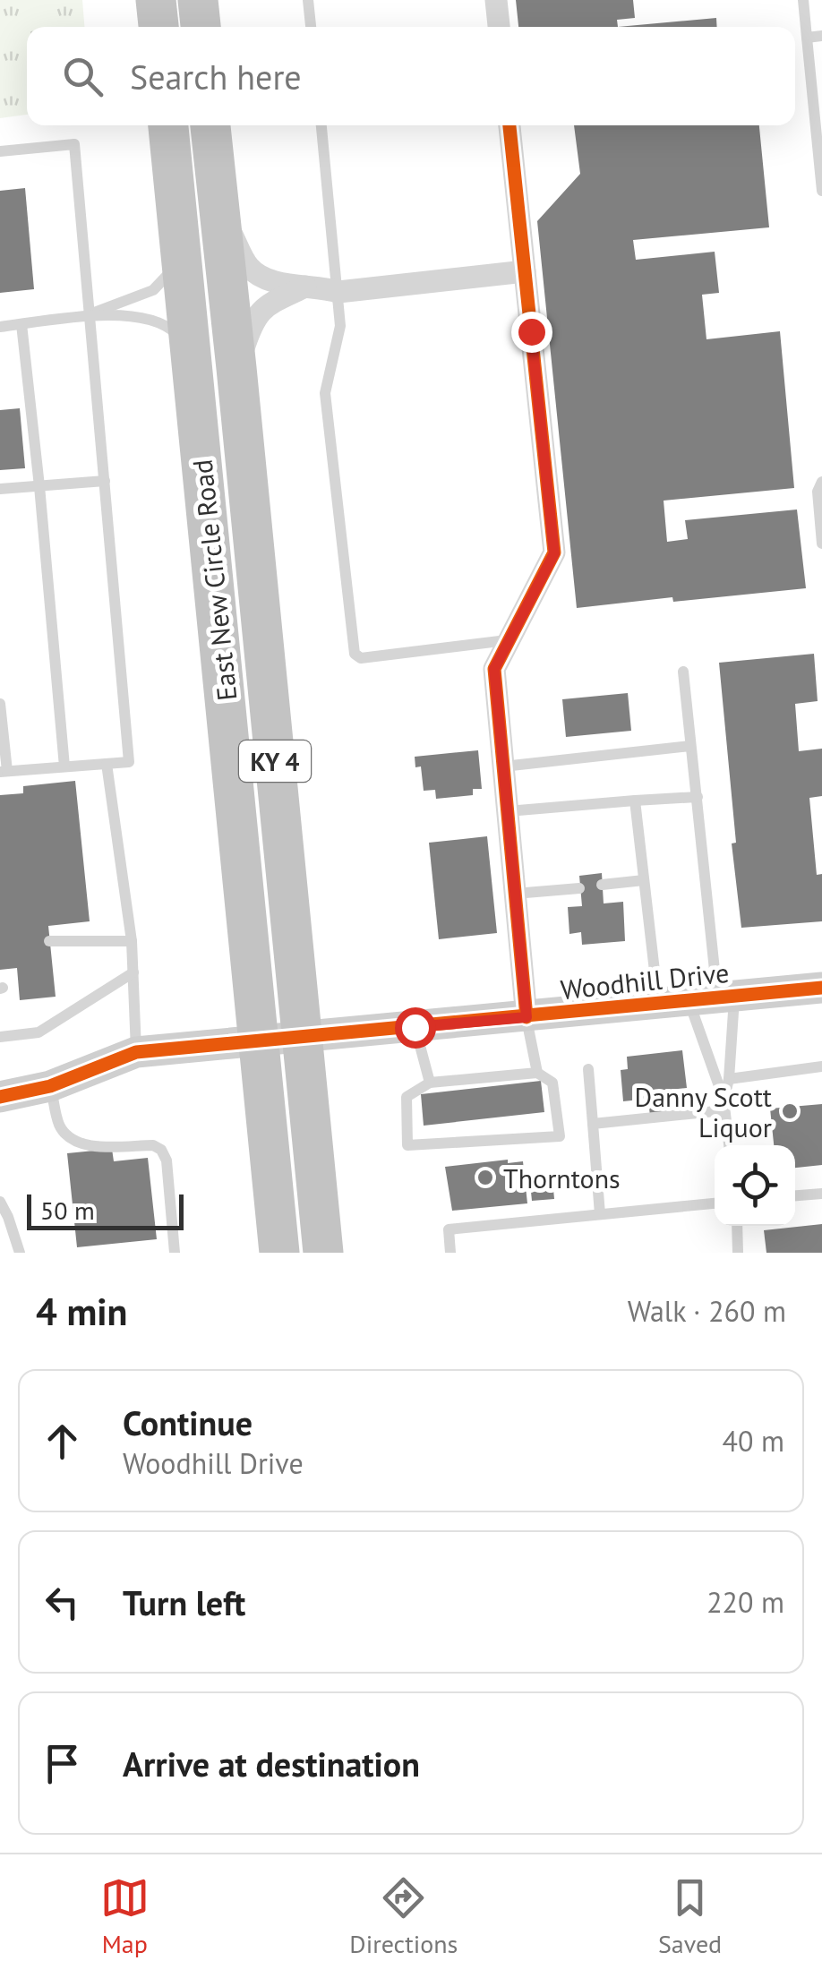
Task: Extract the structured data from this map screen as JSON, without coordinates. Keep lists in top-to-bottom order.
{
  "streets": {
    "highway": ["East New Circle Road", "KY 4"],
    "street": ["Woodhill Drive"]
  },
  "crossings": [
    ["East New Circle Road", "KY 4"],
    ["East New Circle Road", "Woodhill Drive"],
    ["KY 4", "Woodhill Drive"]
  ],
  "places": ["Danny Scott Liquor", "Thorntons"],
  "scale_bar": "50 m",
  "page": {
    "search": "Search here",
    "scale": "50 m",
    "heading": ["4 min", "Walk · 260 m"],
    "list": [
      ["Continue", "Woodhill Drive", "40 m"],
      ["Turn left", "220 m"],
      "Arrive at destination"
    ],
    "nav": ["Map", "Directions", "Saved"]
  }
}
